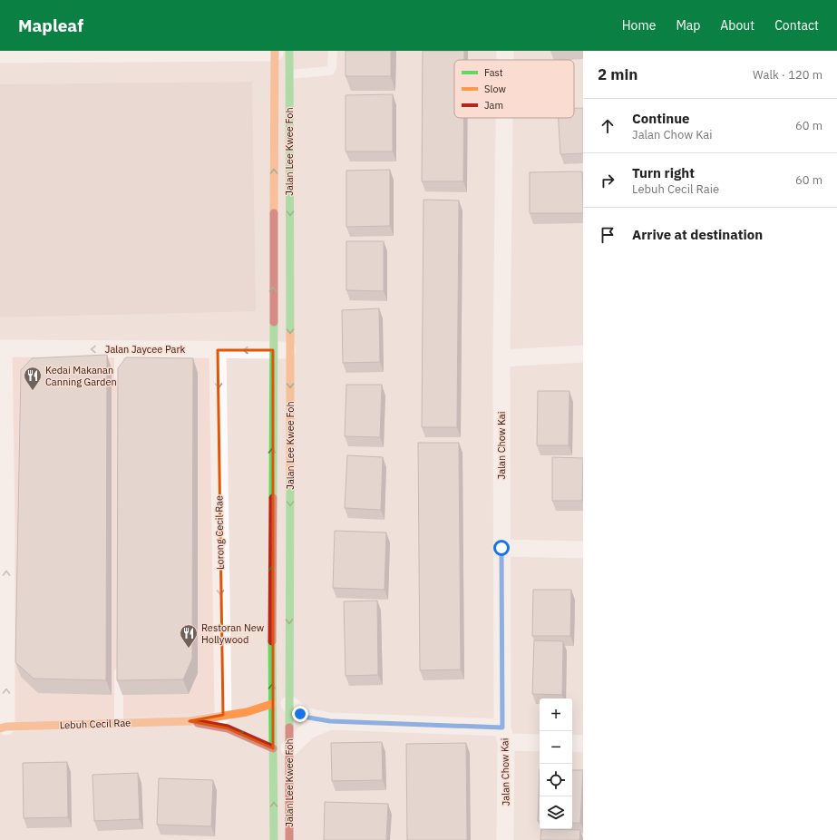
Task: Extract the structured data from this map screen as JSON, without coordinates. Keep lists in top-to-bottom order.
{
  "streets": {
    "main road": ["Jalan Lee Kwee Foh", "Lebuh Cecil Rae"],
    "street": ["Jalan Jaycee Park", "Jalan Chow Kai", "Lorong Cecil Rae"]
  },
  "crossings": [
    ["Jalan Lee Kwee Foh", "Jalan Jaycee Park"],
    ["Jalan Lee Kwee Foh", "Lebuh Cecil Rae"],
    ["Jalan Jaycee Park", "Lorong Cecil Rae"],
    ["Lorong Cecil Rae", "Lebuh Cecil Rae"]
  ],
  "one_way": ["Jalan Jaycee Park", "Lorong Cecil Rae"],
  "places": {
    "restaurant": ["Kedai Makanan Canning Garden", "Restoran New Hollywood"]
  },
  "legend": ["Fast", "Slow", "Jam"],
  "page": {
    "header": "Mapleaf",
    "nav": [
      "Home",
      "Map",
      "About",
      "Contact"
    ],
    "heading": ["2 min", "Walk · 120 m"],
    "list": [
      ["Continue", "Jalan Chow Kai", "60 m"],
      ["Turn right", "Lebuh Cecil Raie", "60 m"],
      "Arrive at destination"
    ],
    "map_buttons": ["+", "−"]
  }
}
